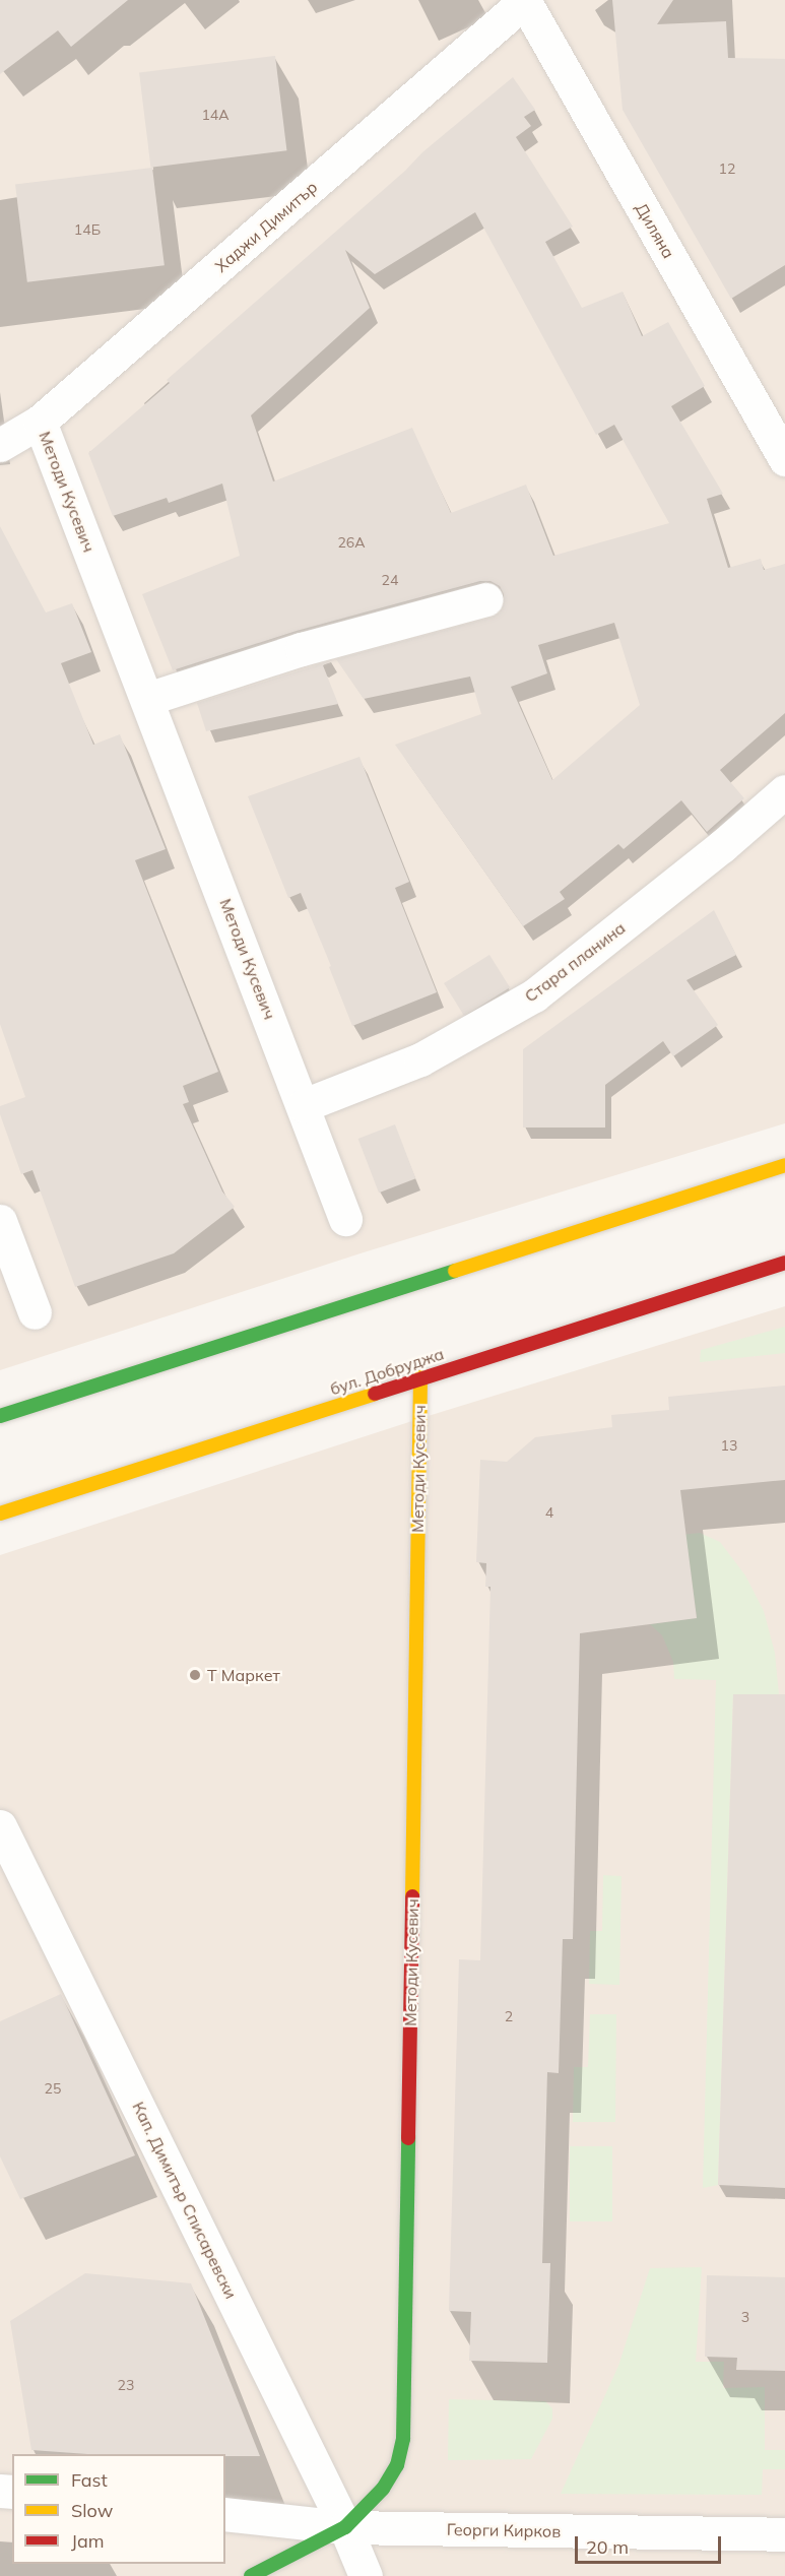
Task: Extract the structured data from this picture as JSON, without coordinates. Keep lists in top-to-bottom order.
{
  "streets": {
    "main road": ["Методи Кусевич", "бул. Добруджа"],
    "street": [
      "Хаджи Димитър",
      "Диляна",
      "Стара планина",
      "Кап. Димитър Списаревски",
      "Георги Кирков"
    ]
  },
  "crossings": [
    ["Хаджи Димитър", "Диляна"],
    ["Хаджи Димитър", "Методи Кусевич"],
    ["Методи Кусевич", "Стара планина"],
    ["Методи Кусевич", "бул. Добруджа"],
    ["Методи Кусевич", "Кап. Димитър Списаревски"],
    ["Методи Кусевич", "Георги Кирков"],
    ["Кап. Димитър Списаревски", "Георги Кирков"]
  ],
  "places": ["Т Маркет"],
  "house_numbers": [
    "14А",
    "12",
    "14Б",
    "26А",
    "24",
    "13",
    "4",
    "2",
    "25",
    "3",
    "23"
  ],
  "legend": ["Fast", "Slow", "Jam"],
  "scale_bar": "20 m"
}
